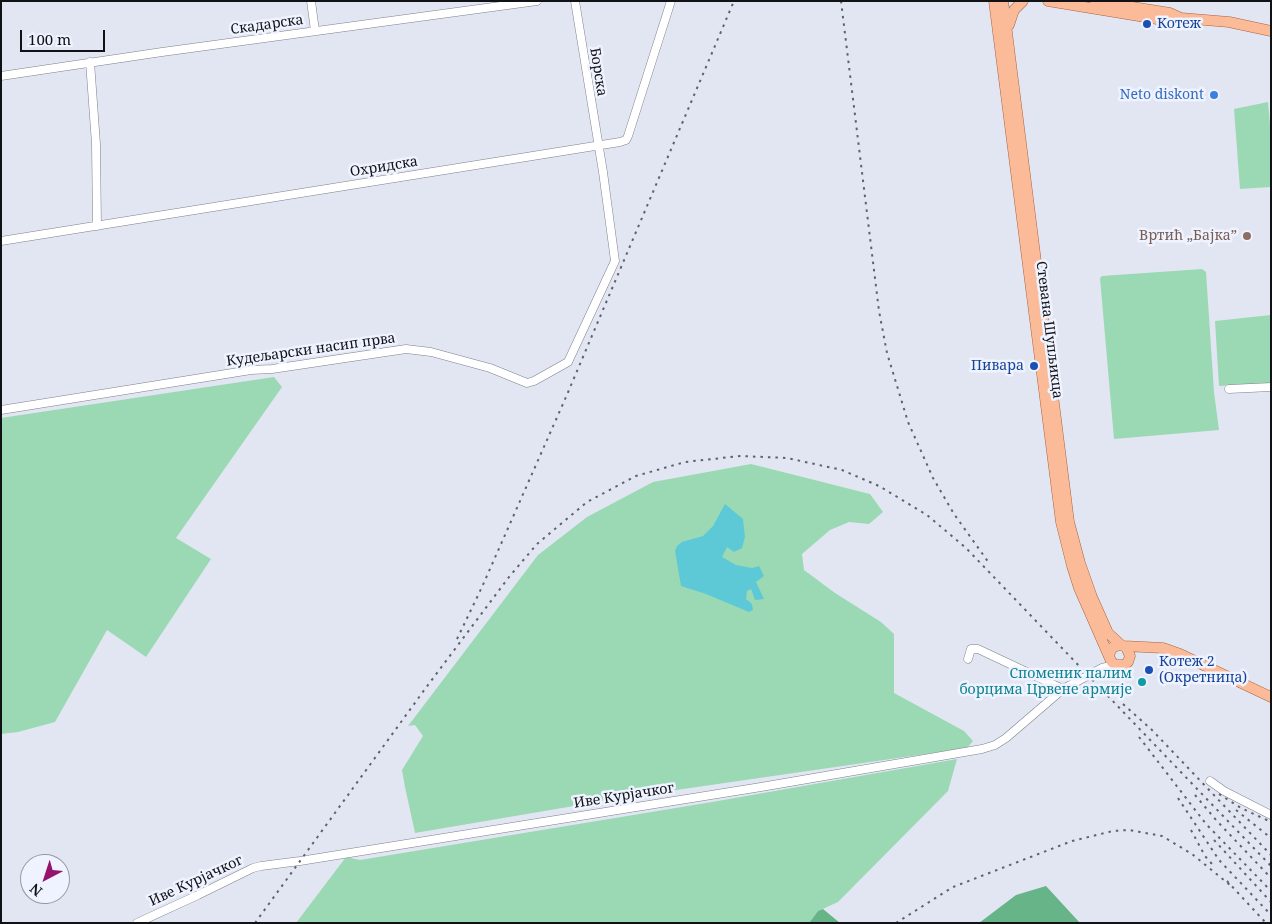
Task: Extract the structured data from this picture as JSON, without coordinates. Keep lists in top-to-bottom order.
{
  "streets": {
    "main road": ["Стевана Шупљикца"],
    "street": [
      "Скадарска",
      "Борска",
      "Охридска",
      "Кудељарски насип прва",
      "Иве Курјачког"
    ]
  },
  "crossings": [
    ["Борска", "Охридска"],
    ["Борска", "Кудељарски насип прва"],
    ["Охридска", "Кудељарски насип прва"],
    ["Стевана Шупљикца", "Иве Курјачког"]
  ],
  "places": [
    "Котеж",
    "Neto diskont",
    "Вртић „Бајка”",
    "Пивара",
    "Котеж 2 (Окретница)",
    "Споменик палим борцима Црвене армије"
  ],
  "scale_bar": "100 m",
  "north": "bottom left"
}
